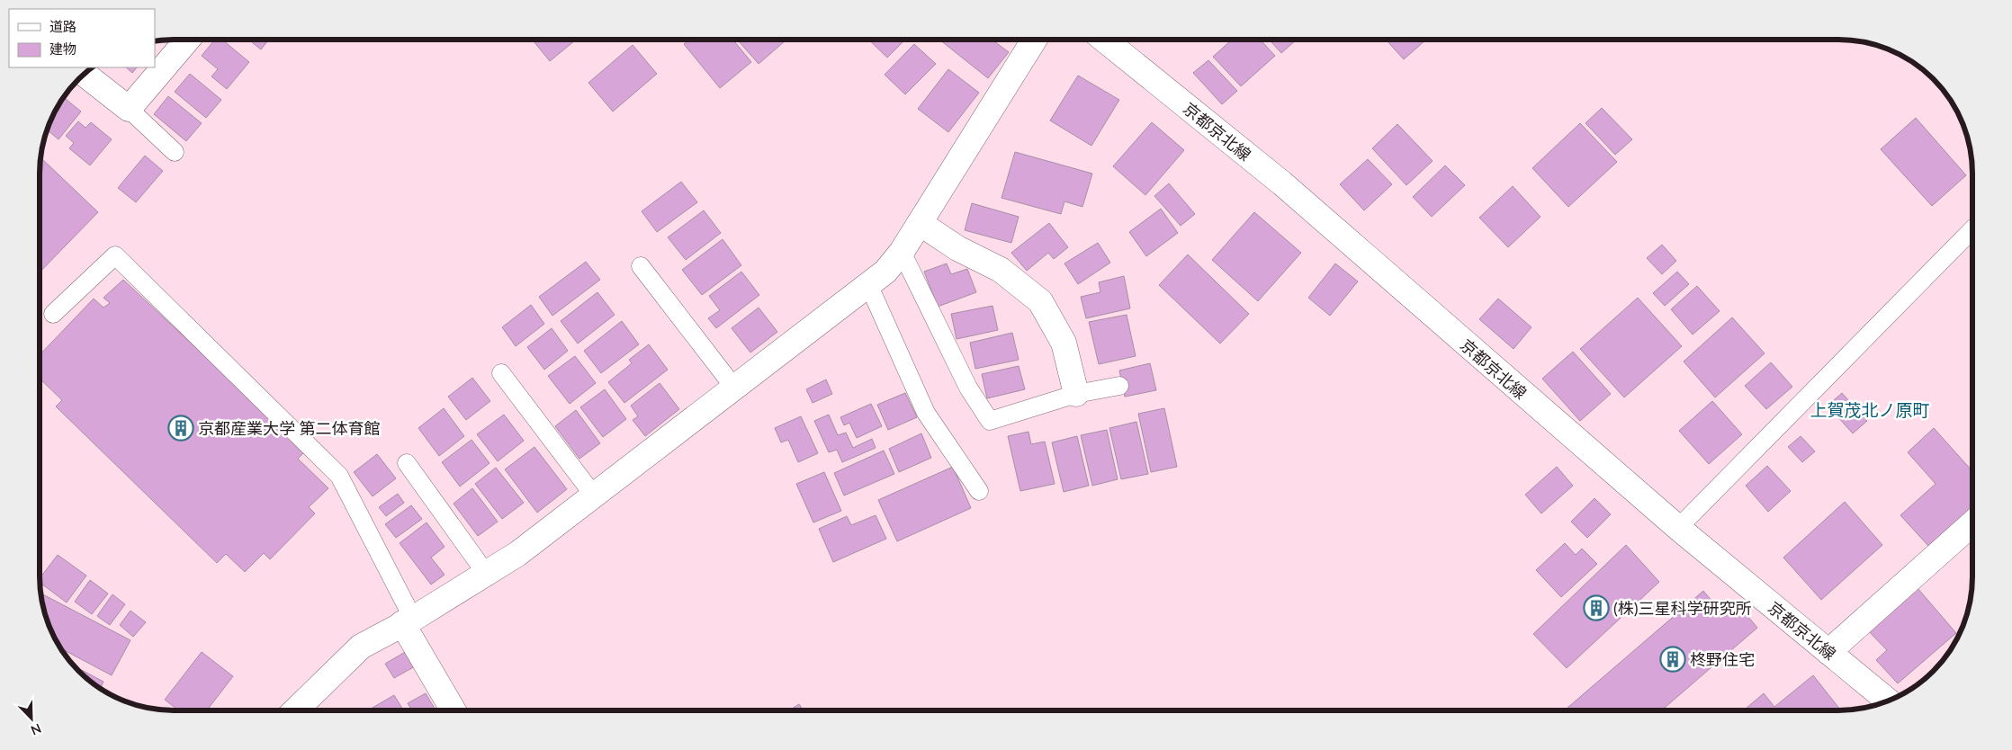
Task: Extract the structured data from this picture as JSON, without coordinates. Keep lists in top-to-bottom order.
{
  "streets": {
    "street": ["京都京北線"]
  },
  "districts": ["上賀茂北ノ原町"],
  "places": {
    "building": ["京都産業大学 第二体育館", "(株)三星科学研究所", "柊野住宅"]
  },
  "legend": ["道路", "建物"],
  "north": "bottom right"
}
